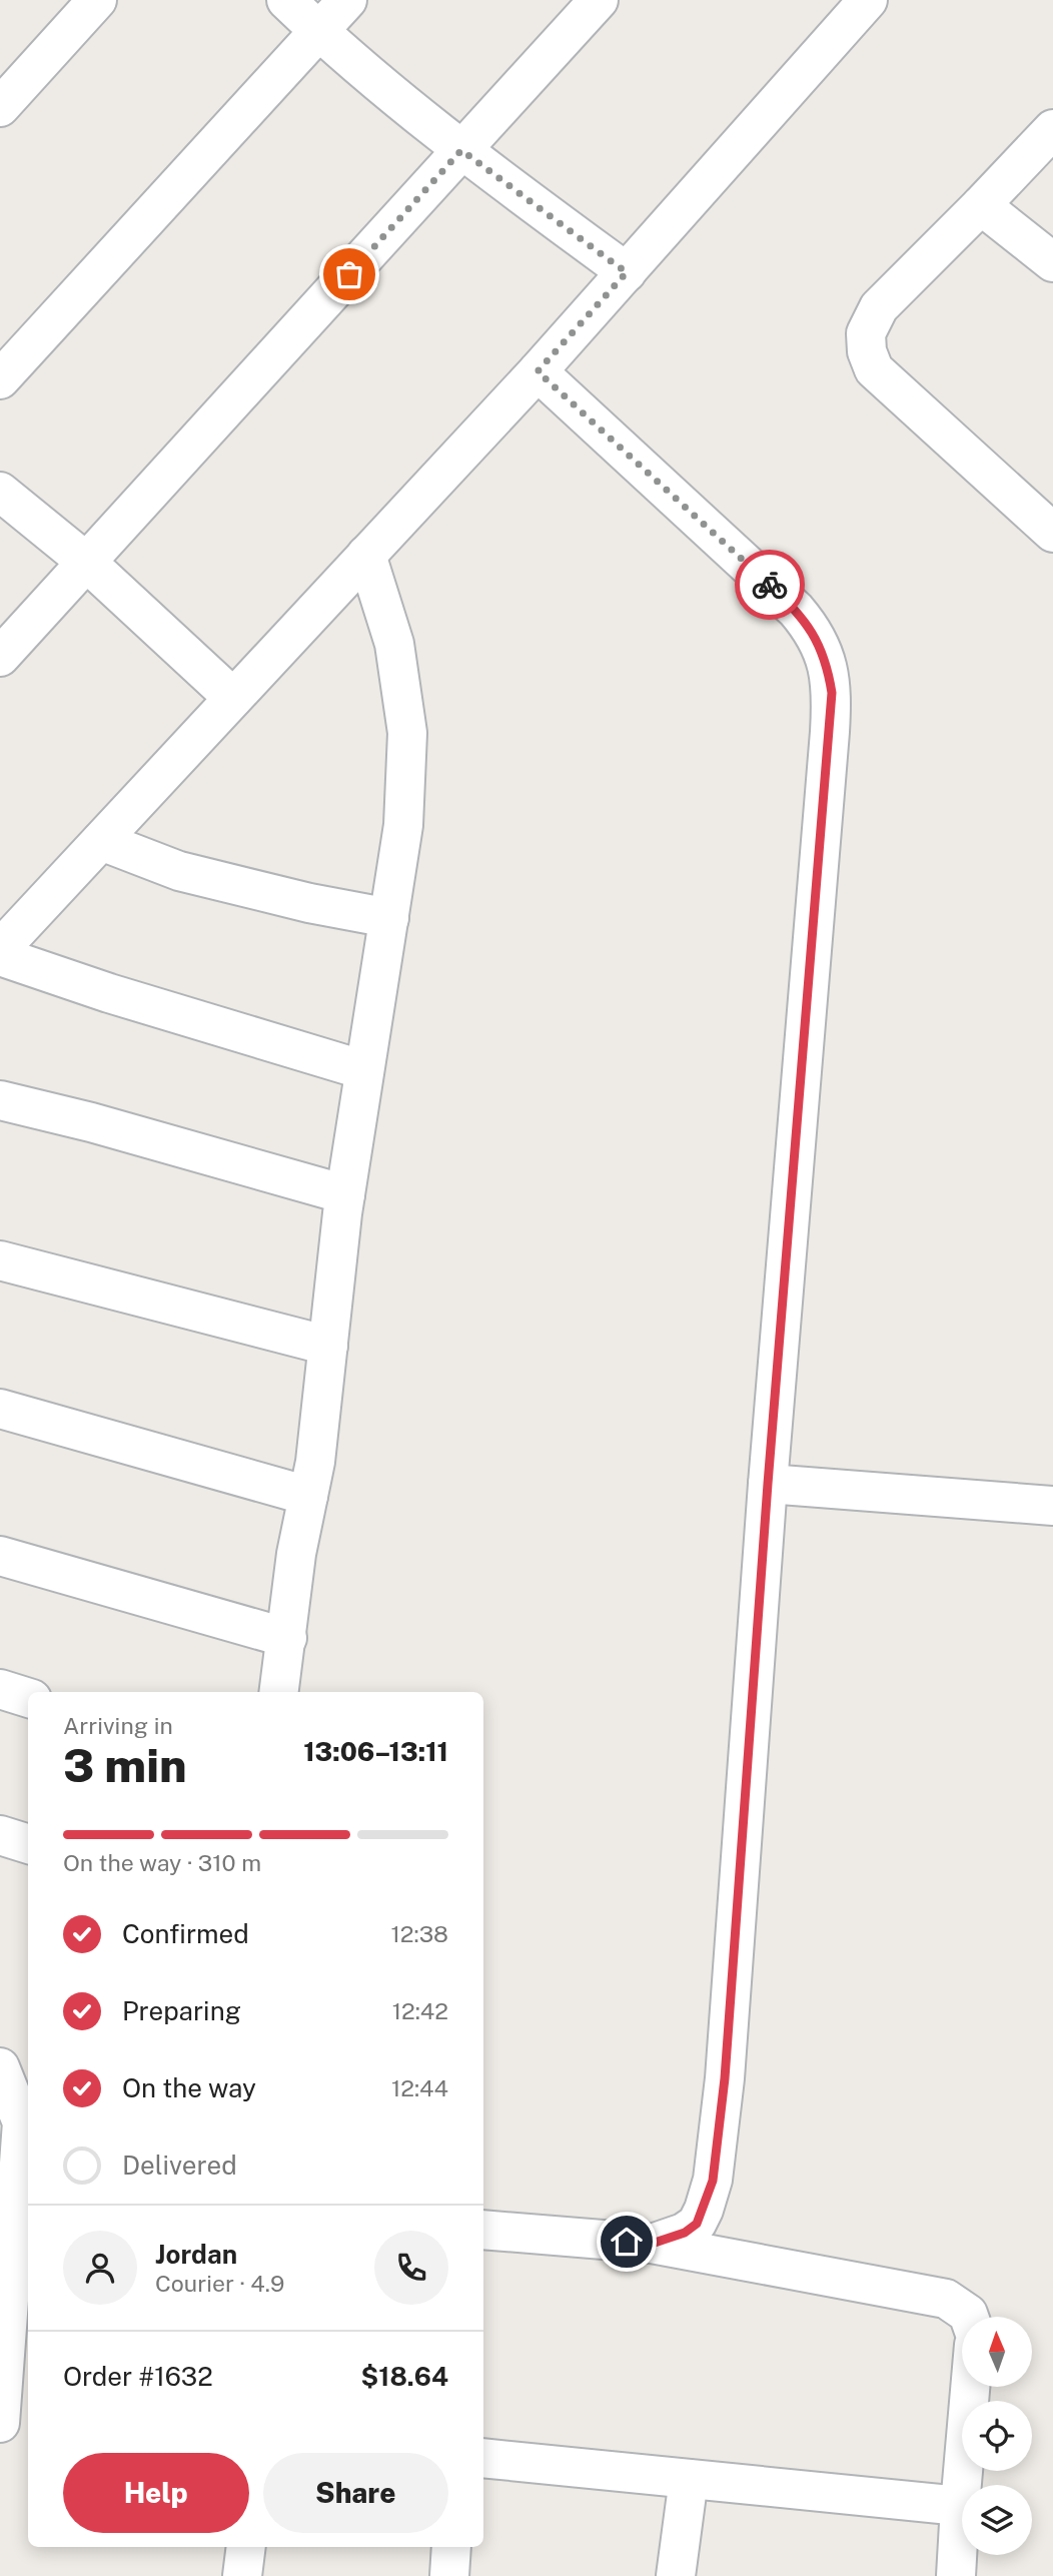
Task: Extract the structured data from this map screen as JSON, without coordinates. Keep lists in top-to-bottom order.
{
  "north": "top",
  "page": {
    "heading": ["3 min", "Arriving in", "13:06–13:11"],
    "panel": [
      "Jordan",
      "Courier · 4.9",
      "Order #1632",
      "$18.64"
    ],
    "bar": "On the way · 310 m",
    "list": [
      ["Confirmed", "12:38"],
      ["Preparing", "12:42"],
      ["On the way", "12:44"],
      "Delivered"
    ],
    "buttons": ["Help", "Share"]
  }
}
